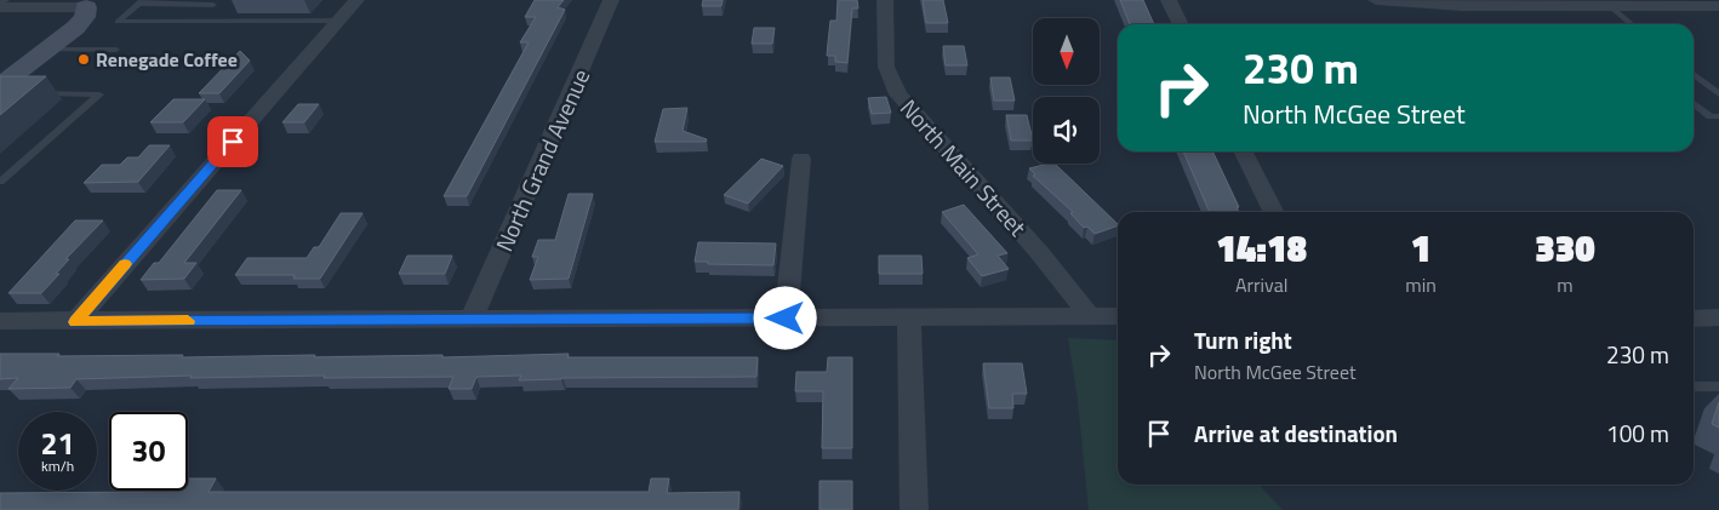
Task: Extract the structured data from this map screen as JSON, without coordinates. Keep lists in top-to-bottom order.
{
  "streets": {
    "street": ["North Grand Avenue", "North Main Street"]
  },
  "places": ["Renegade Coffee"],
  "north": "bottom",
  "page": {
    "turn": ["230 m", "North McGee Street"],
    "eta": [
      "14:18",
      "Arrival",
      "1",
      "min",
      "330",
      "m"
    ],
    "list": [
      {
        "name": "Turn right",
        "note": "North McGee Street",
        "value": "230 m"
      },
      {
        "name": "Arrive at destination",
        "value": "100 m"
      }
    ],
    "speed": "21 km/h",
    "limit": "30"
  }
}
